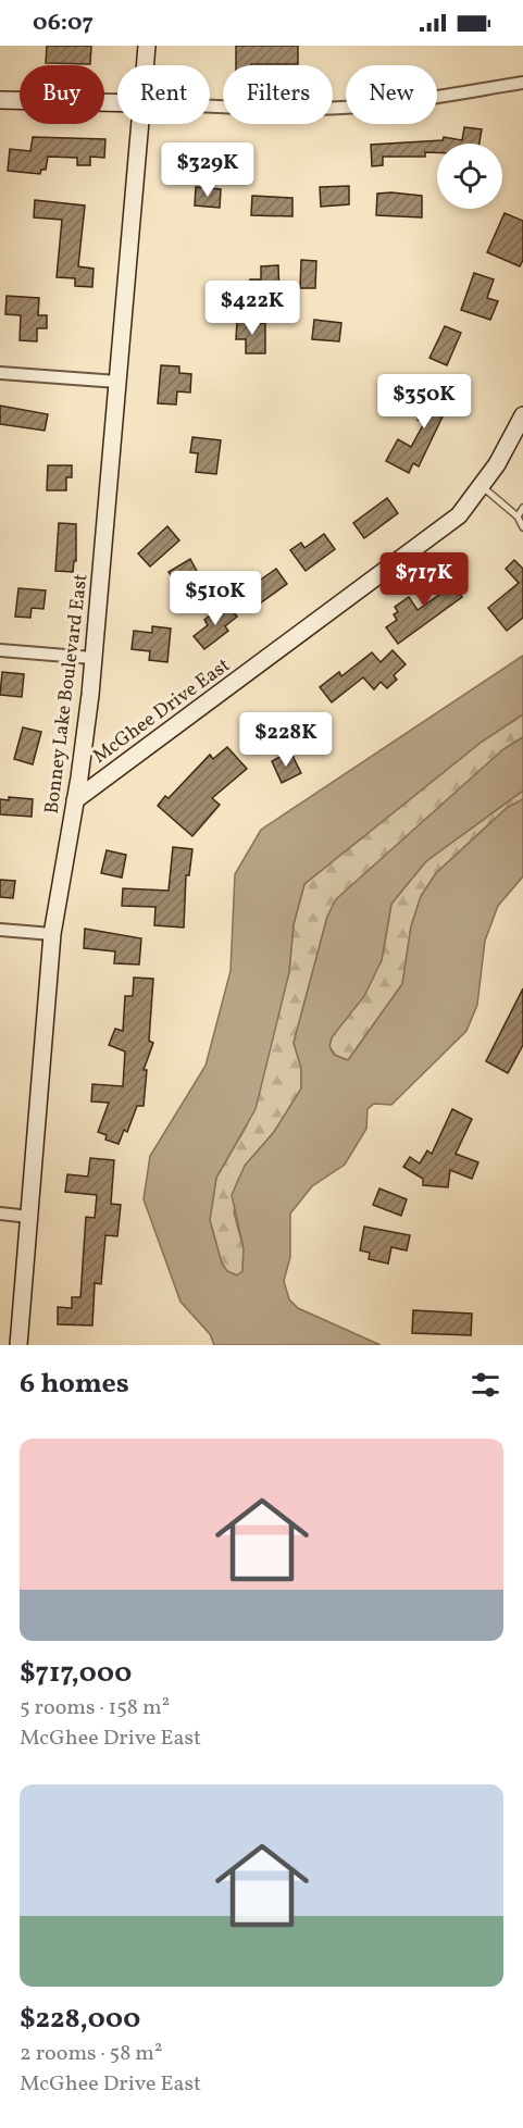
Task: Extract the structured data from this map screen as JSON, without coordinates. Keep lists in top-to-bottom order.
{
  "streets": {
    "street": ["Bonney Lake Boulevard East", "McGhee Drive East"]
  },
  "crossings": [
    ["Bonney Lake Boulevard East", "McGhee Drive East"]
  ],
  "page": {
    "status": "06:07",
    "chip": [
      "Buy",
      "Rent",
      "Filters",
      "New"
    ],
    "price": [
      "$329K",
      "$422K",
      "$350K",
      "$717K",
      "$510K",
      "$228K"
    ],
    "heading": "6 homes",
    "list": [
      {
        "name": "$717,000",
        "note": "5 rooms · 158 m² · McGhee Drive East"
      },
      {
        "name": "$228,000",
        "note": "2 rooms · 58 m² · McGhee Drive East"
      }
    ]
  }
}
